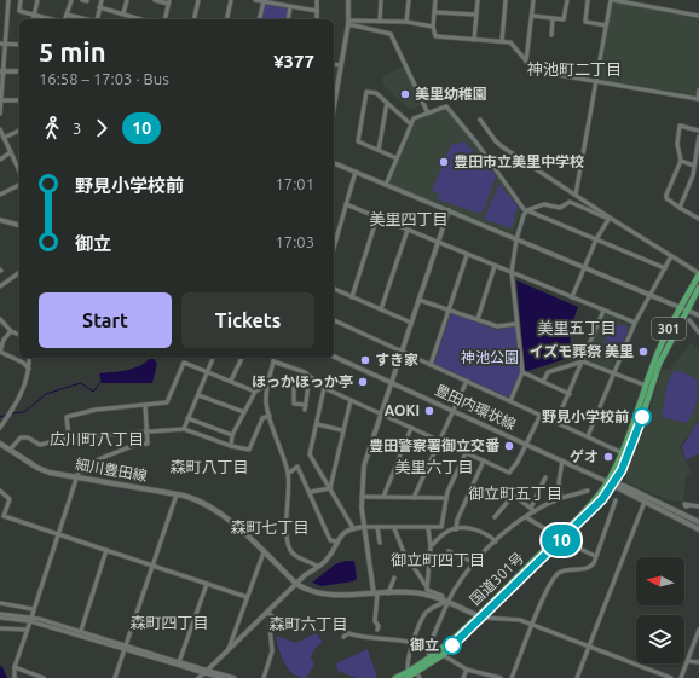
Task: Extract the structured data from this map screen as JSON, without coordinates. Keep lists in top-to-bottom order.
{
  "streets": {
    "highway": ["301", "国道301号"],
    "main road": ["細川豊田線"],
    "street": ["豊田内環状線"]
  },
  "crossings": [
    ["豊田内環状線", "国道301号"],
    ["細川豊田線", "国道301号"]
  ],
  "districts": [
    "神池町二丁目",
    "美里四丁目",
    "美里五丁目",
    "広川町八丁目",
    "森町八丁目",
    "美里六丁目",
    "御立町五丁目",
    "森町七丁目",
    "御立町四丁目",
    "森町四丁目",
    "森町六丁目"
  ],
  "parks": ["神池公園"],
  "places": [
    "美里幼稚園",
    "豊田市立美里中学校",
    "イズモ葬祭 美里",
    "すき家",
    "ほっかほっか亭",
    "AOKI",
    "野見小学校前",
    "豊田警察署御立交番",
    "ゲオ",
    "御立"
  ],
  "lines": ["bus line 10"],
  "north": "left",
  "page": {
    "on_map": "10",
    "heading": ["5 min", "16:58 – 17:03 · Bus", "¥377"],
    "legs": ["3", "10"],
    "list": [
      {
        "name": "野見小学校前",
        "value": "17:01"
      },
      {
        "name": "御立",
        "value": "17:03"
      }
    ],
    "buttons": ["Start", "Tickets"]
  }
}
